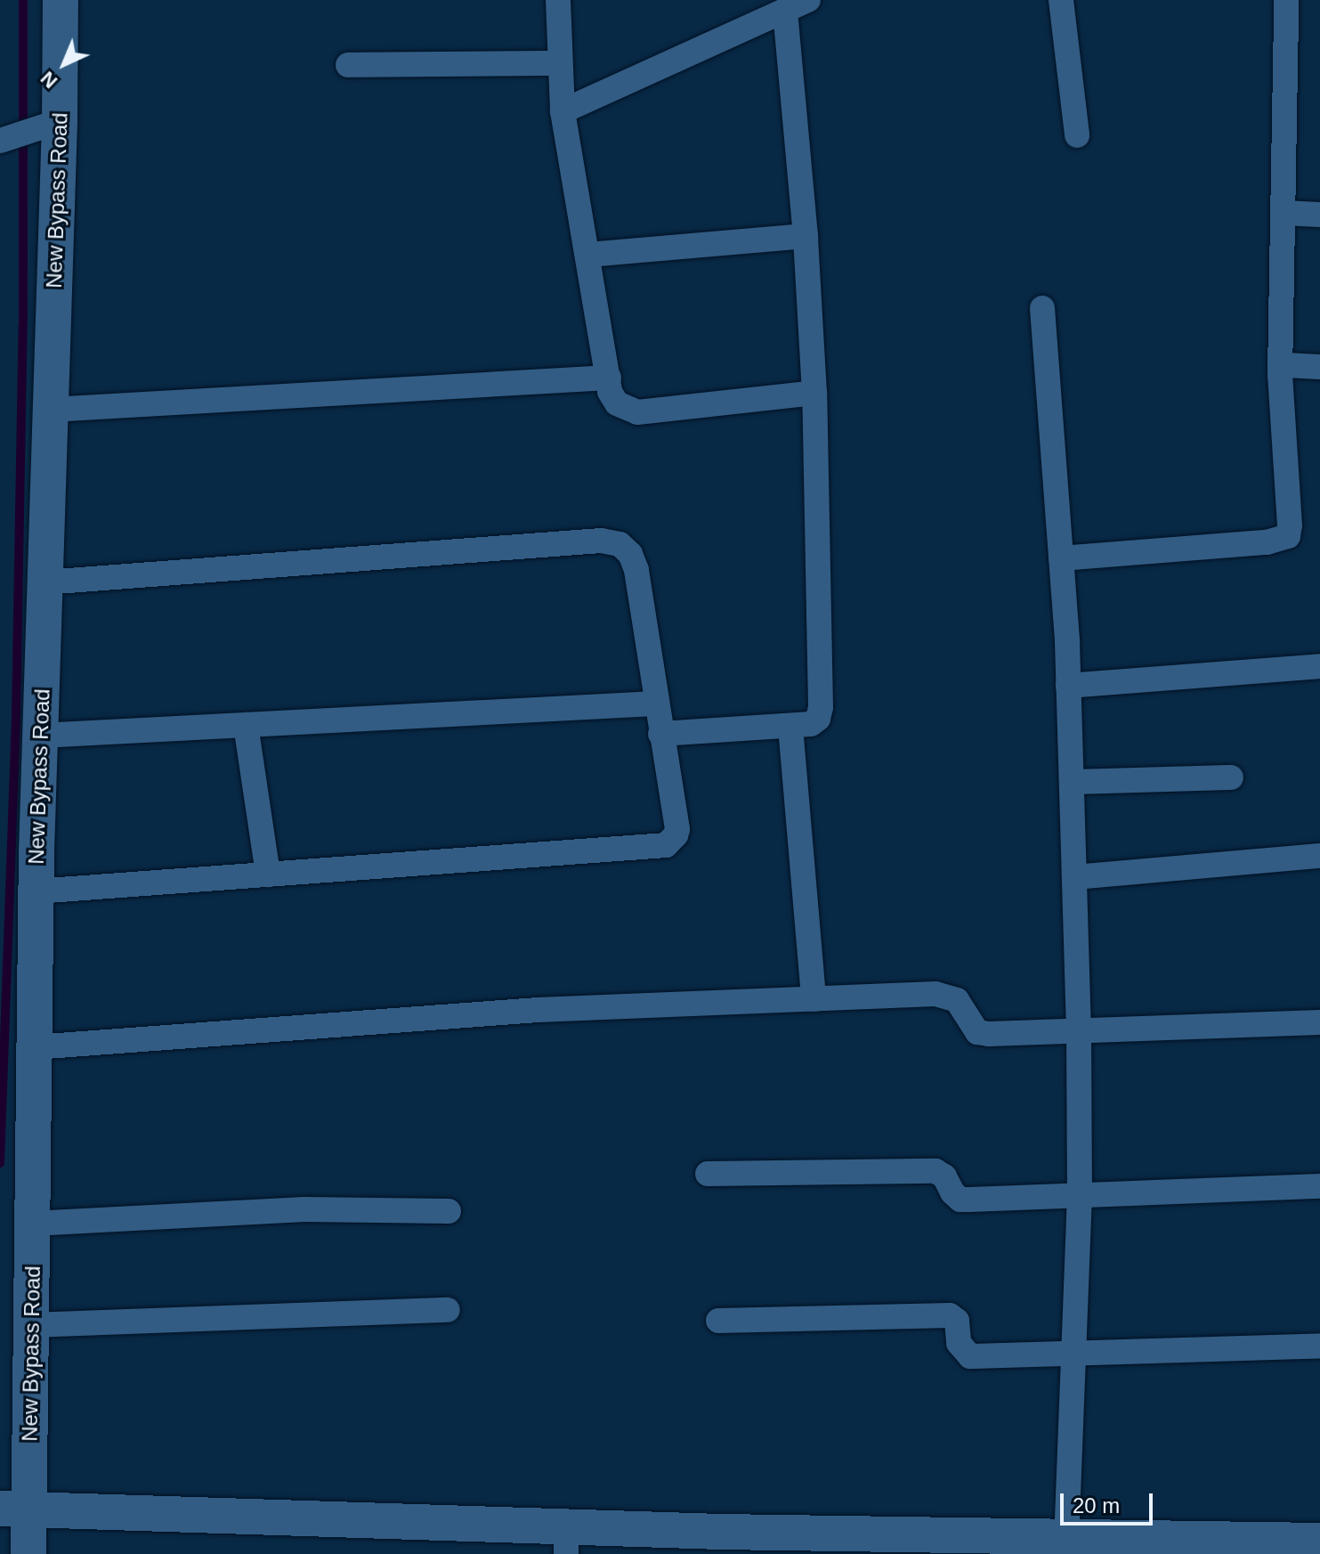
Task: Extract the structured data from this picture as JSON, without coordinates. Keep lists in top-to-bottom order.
{
  "streets": {
    "main road": ["New Bypass Road"]
  },
  "scale_bar": "20 m",
  "north": "bottom left"
}
